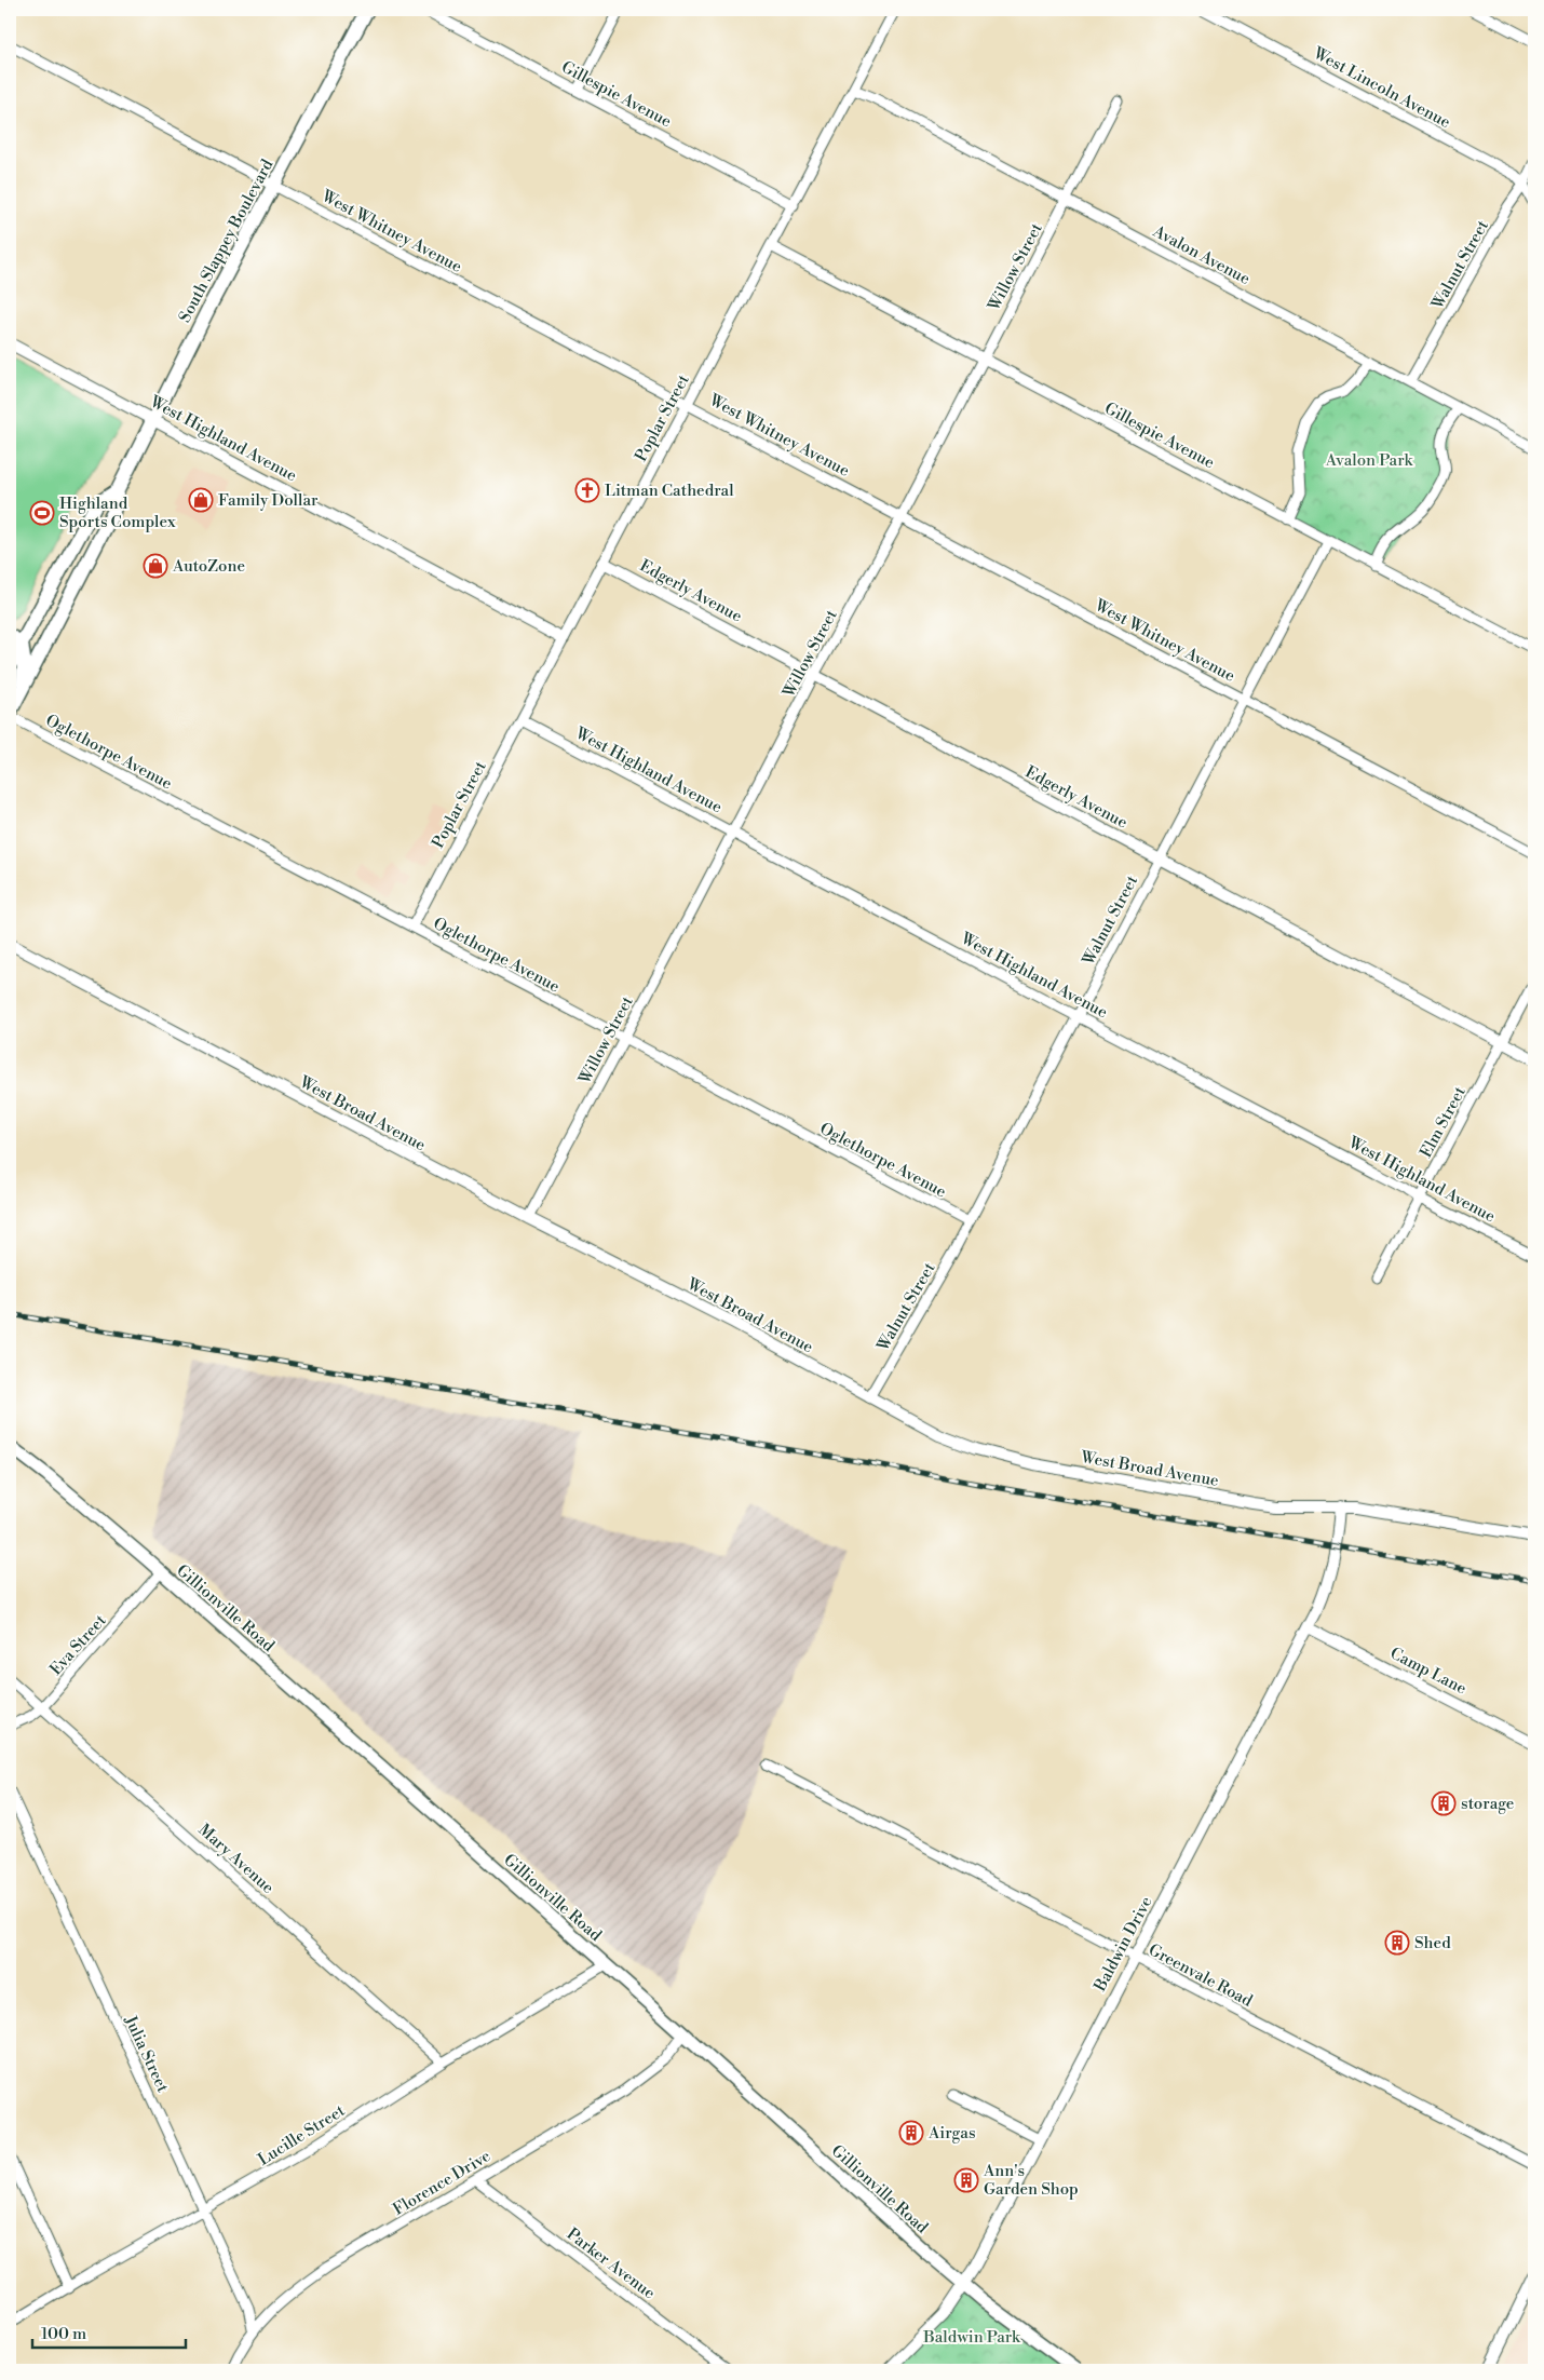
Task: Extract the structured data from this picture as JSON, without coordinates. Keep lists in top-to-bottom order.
{
  "streets": {
    "main road": ["South Slappey Boulevard", "Gillionville Road"],
    "street": [
      "West Lincoln Avenue",
      "Gillespie Avenue",
      "West Whitney Avenue",
      "Avalon Avenue",
      "Walnut Street",
      "Willow Street",
      "Poplar Street",
      "West Highland Avenue",
      "Edgerly Avenue",
      "Oglethorpe Avenue",
      "West Broad Avenue",
      "Elm Street",
      "Eva Street",
      "Camp Lane",
      "Mary Avenue",
      "Baldwin Drive",
      "Greenvale Road",
      "Julia Street",
      "Lucille Street",
      "Florence Drive",
      "Parker Avenue"
    ]
  },
  "crossings": [
    ["West Lincoln Avenue", "Walnut Street"],
    ["Gillespie Avenue", "Walnut Street"],
    ["Gillespie Avenue", "Willow Street"],
    ["Gillespie Avenue", "Poplar Street"],
    ["West Whitney Avenue", "South Slappey Boulevard"],
    ["West Whitney Avenue", "Walnut Street"],
    ["West Whitney Avenue", "Willow Street"],
    ["West Whitney Avenue", "Poplar Street"],
    ["South Slappey Boulevard", "West Highland Avenue"],
    ["South Slappey Boulevard", "Oglethorpe Avenue"],
    ["Avalon Avenue", "Walnut Street"],
    ["Avalon Avenue", "Willow Street"],
    ["Avalon Avenue", "Poplar Street"],
    ["Walnut Street", "West Highland Avenue"],
    ["Walnut Street", "Edgerly Avenue"],
    ["Walnut Street", "Oglethorpe Avenue"],
    ["Walnut Street", "West Broad Avenue"],
    ["Willow Street", "West Highland Avenue"],
    ["Willow Street", "Edgerly Avenue"],
    ["Willow Street", "Oglethorpe Avenue"],
    ["Willow Street", "West Broad Avenue"],
    ["Poplar Street", "West Highland Avenue"],
    ["Poplar Street", "Edgerly Avenue"],
    ["Poplar Street", "Oglethorpe Avenue"],
    ["West Highland Avenue", "Elm Street"],
    ["Edgerly Avenue", "Elm Street"],
    ["West Broad Avenue", "Baldwin Drive"],
    ["Gillionville Road", "Eva Street"],
    ["Gillionville Road", "Baldwin Drive"],
    ["Gillionville Road", "Lucille Street"],
    ["Gillionville Road", "Florence Drive"],
    ["Eva Street", "Mary Avenue"],
    ["Camp Lane", "Baldwin Drive"],
    ["Mary Avenue", "Lucille Street"],
    ["Baldwin Drive", "Greenvale Road"],
    ["Julia Street", "Lucille Street"],
    ["Julia Street", "Florence Drive"],
    ["Florence Drive", "Parker Avenue"]
  ],
  "parks": ["Avalon Park", "Baldwin Park"],
  "places": {
    "church": ["Litman Cathedral"],
    "shop": ["Family Dollar", "AutoZone"],
    "sports": ["Highland Sports Complex"],
    "building": [
      "storage",
      "Shed",
      "Airgas",
      "Ann's Garden Shop"
    ]
  },
  "scale_bar": "100 m"
}
